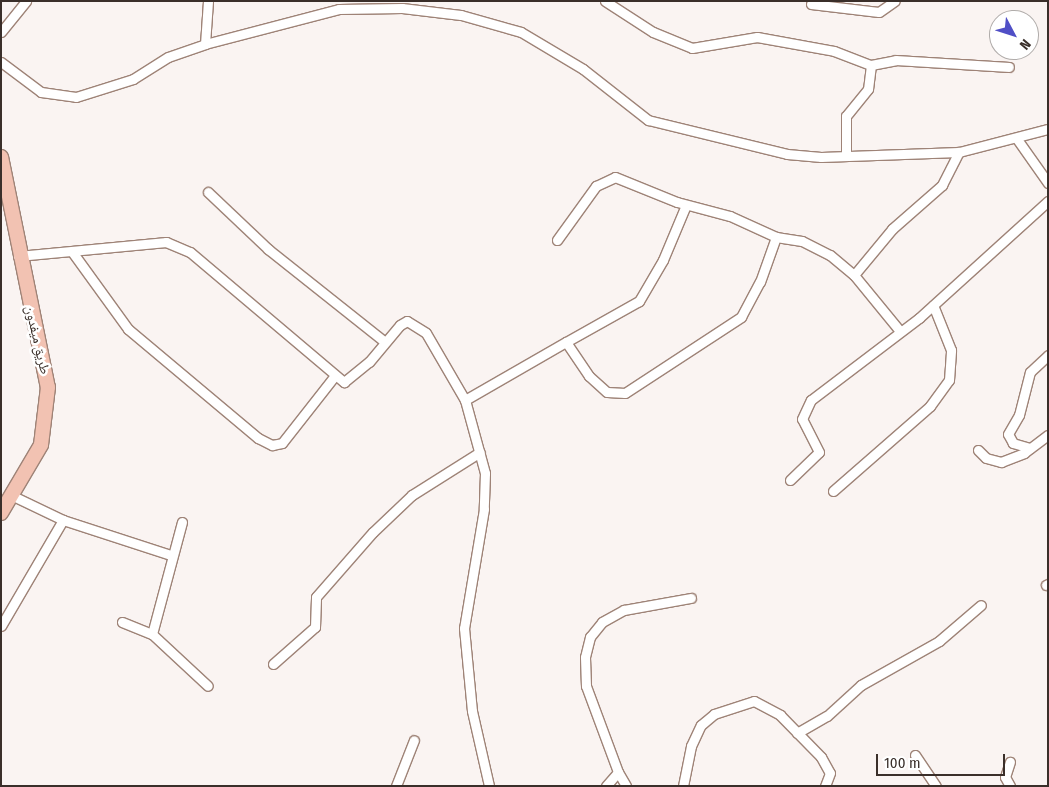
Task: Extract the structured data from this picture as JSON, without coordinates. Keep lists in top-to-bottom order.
{
  "streets": {
    "main road": ["طريق ميفدون"]
  },
  "scale_bar": "100 m",
  "north": "bottom right"
}
